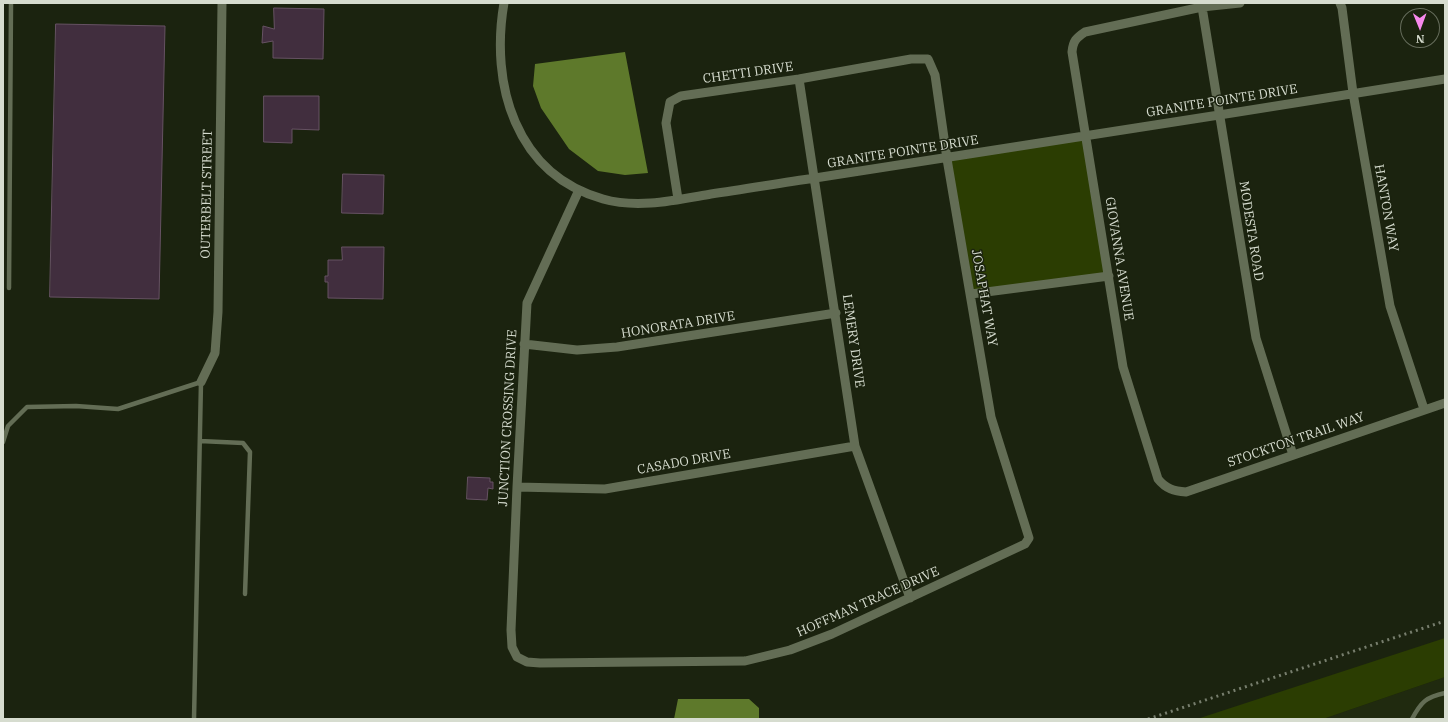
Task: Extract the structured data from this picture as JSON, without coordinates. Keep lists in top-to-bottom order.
{
  "streets": {
    "street": [
      "CHETTI DRIVE",
      "GRANITE POINTE DRIVE",
      "OUTERBELT STREET",
      "HANTON WAY",
      "MODESTA ROAD",
      "GIOVANNA AVENUE",
      "JOSAPHAT WAY",
      "HONORATA DRIVE",
      "LEMERY DRIVE",
      "JUNCTION CROSSING DRIVE",
      "STOCKTON TRAIL WAY",
      "CASADO DRIVE",
      "HOFFMAN TRACE DRIVE"
    ]
  },
  "crossings": [
    ["CHETTI DRIVE", "GRANITE POINTE DRIVE"],
    ["CHETTI DRIVE", "JOSAPHAT WAY"],
    ["CHETTI DRIVE", "LEMERY DRIVE"],
    ["GRANITE POINTE DRIVE", "HANTON WAY"],
    ["GRANITE POINTE DRIVE", "MODESTA ROAD"],
    ["GRANITE POINTE DRIVE", "GIOVANNA AVENUE"],
    ["GRANITE POINTE DRIVE", "JOSAPHAT WAY"],
    ["GRANITE POINTE DRIVE", "LEMERY DRIVE"],
    ["GRANITE POINTE DRIVE", "JUNCTION CROSSING DRIVE"],
    ["HANTON WAY", "STOCKTON TRAIL WAY"],
    ["MODESTA ROAD", "GIOVANNA AVENUE"],
    ["MODESTA ROAD", "STOCKTON TRAIL WAY"],
    ["GIOVANNA AVENUE", "STOCKTON TRAIL WAY"],
    ["JOSAPHAT WAY", "HOFFMAN TRACE DRIVE"],
    ["HONORATA DRIVE", "LEMERY DRIVE"],
    ["HONORATA DRIVE", "JUNCTION CROSSING DRIVE"],
    ["LEMERY DRIVE", "CASADO DRIVE"],
    ["LEMERY DRIVE", "HOFFMAN TRACE DRIVE"],
    ["JUNCTION CROSSING DRIVE", "CASADO DRIVE"],
    ["JUNCTION CROSSING DRIVE", "HOFFMAN TRACE DRIVE"]
  ],
  "north": "bottom"
}
